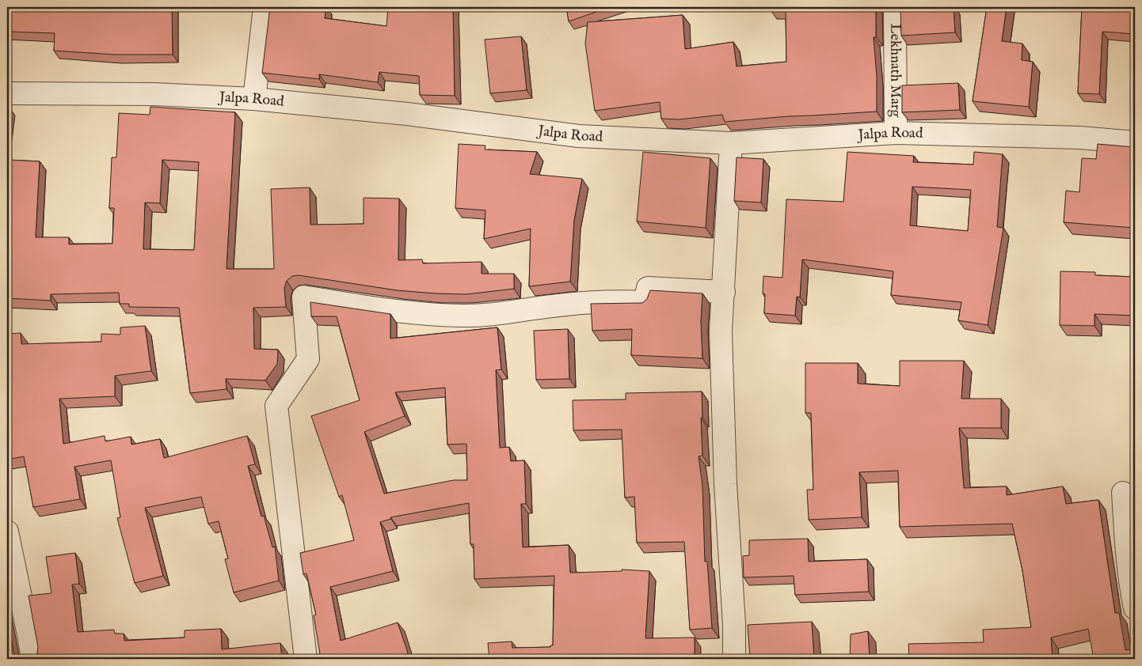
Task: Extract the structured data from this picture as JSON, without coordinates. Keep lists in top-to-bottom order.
{
  "streets": {
    "street": ["Lekhnath Marg", "Jalpa Road"]
  },
  "crossings": [
    ["Lekhnath Marg", "Jalpa Road"]
  ]
}
